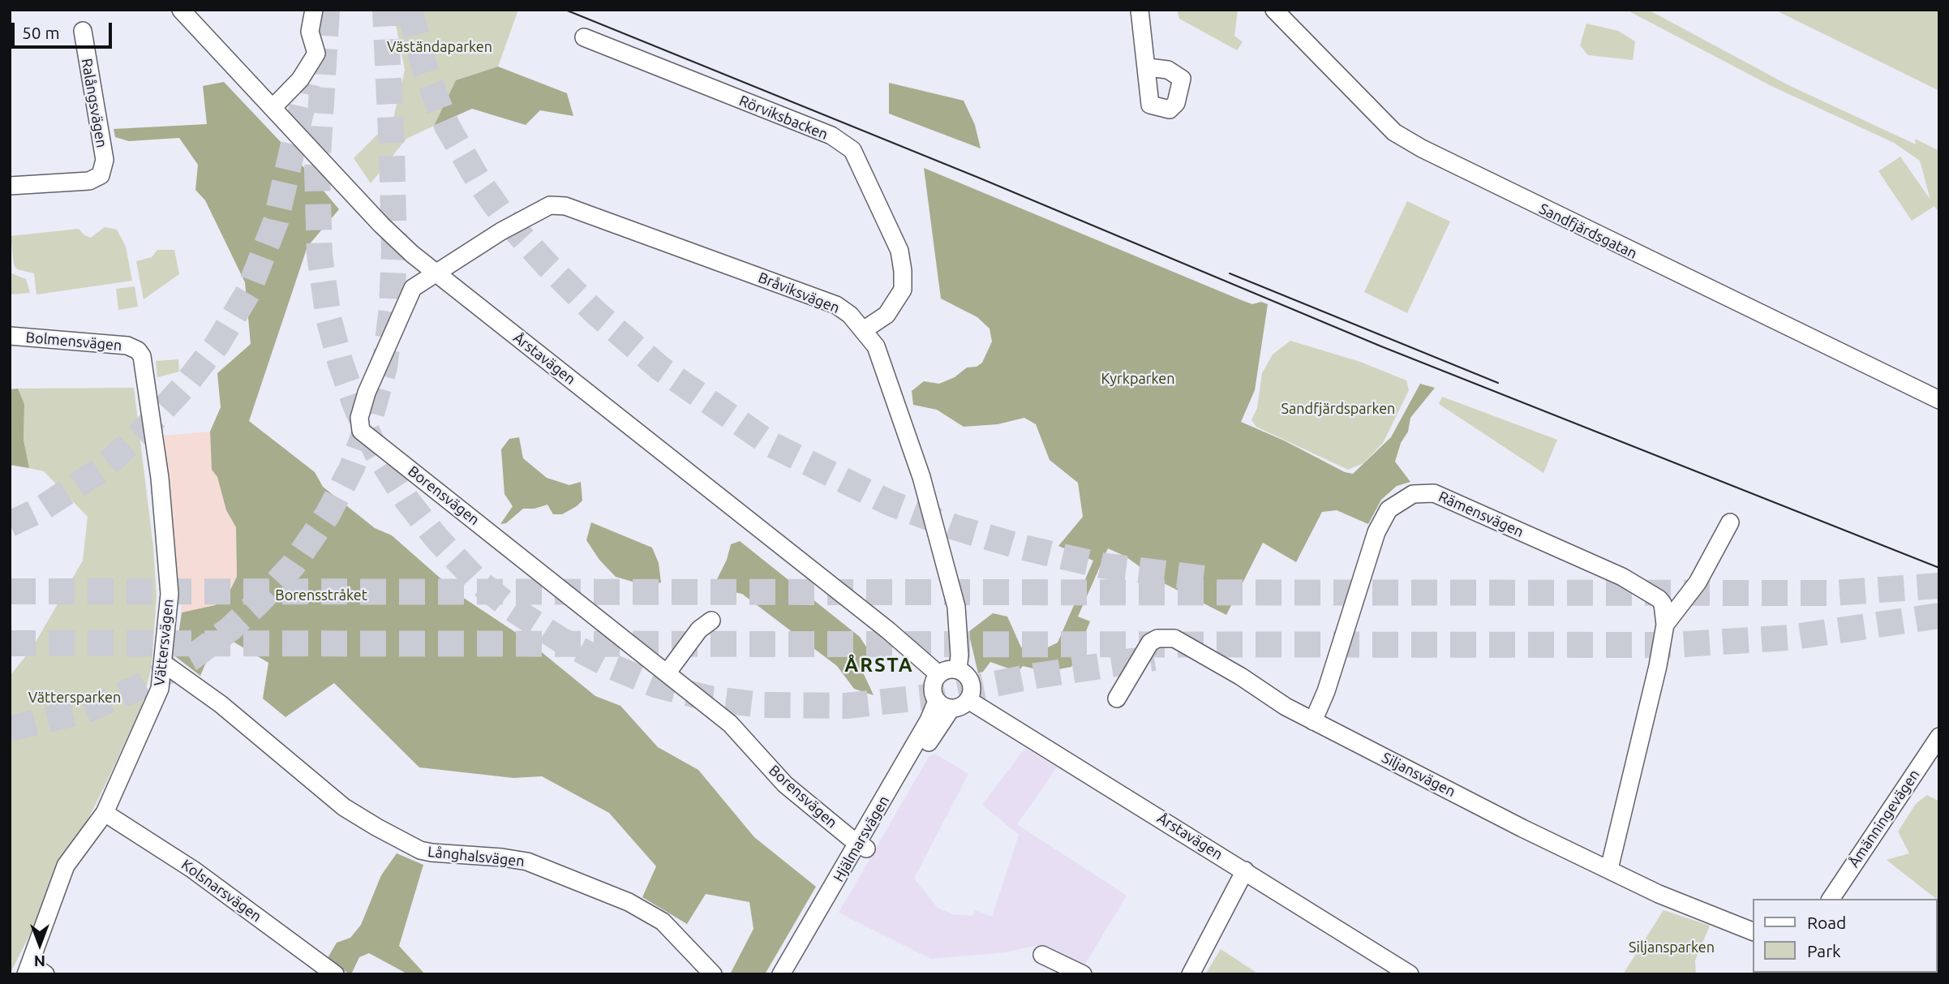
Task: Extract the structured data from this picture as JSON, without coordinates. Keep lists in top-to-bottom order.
{
  "streets": {
    "street": [
      "Ralångsvägen",
      "Rörviksbacken",
      "Sandfjärdsgatan",
      "Bråviksvägen",
      "Bolmensvägen",
      "Årstavägen",
      "Borensvägen",
      "Rämensvägen",
      "Vättersvägen",
      "Siljansvägen",
      "Åmänningevägen",
      "Hjälmarsvägen",
      "Långhalsvägen",
      "Kolsnarsvägen"
    ]
  },
  "crossings": [
    ["Rörviksbacken", "Bråviksvägen"],
    ["Bråviksvägen", "Årstavägen"],
    ["Bråviksvägen", "Borensvägen"],
    ["Bråviksvägen", "Hjälmarsvägen"],
    ["Bolmensvägen", "Vättersvägen"],
    ["Årstavägen", "Borensvägen"],
    ["Årstavägen", "Hjälmarsvägen"],
    ["Borensvägen", "Hjälmarsvägen"],
    ["Rämensvägen", "Siljansvägen"],
    ["Vättersvägen", "Långhalsvägen"],
    ["Vättersvägen", "Kolsnarsvägen"]
  ],
  "districts": ["ÅRSTA"],
  "parks": [
    "Väständaparken",
    "Kyrkparken",
    "Sandfjärdsparken",
    "Borensstråket",
    "Vättersparken",
    "Siljansparken"
  ],
  "legend": ["Road", "Park"],
  "scale_bar": "50 m",
  "north": "bottom"
}
